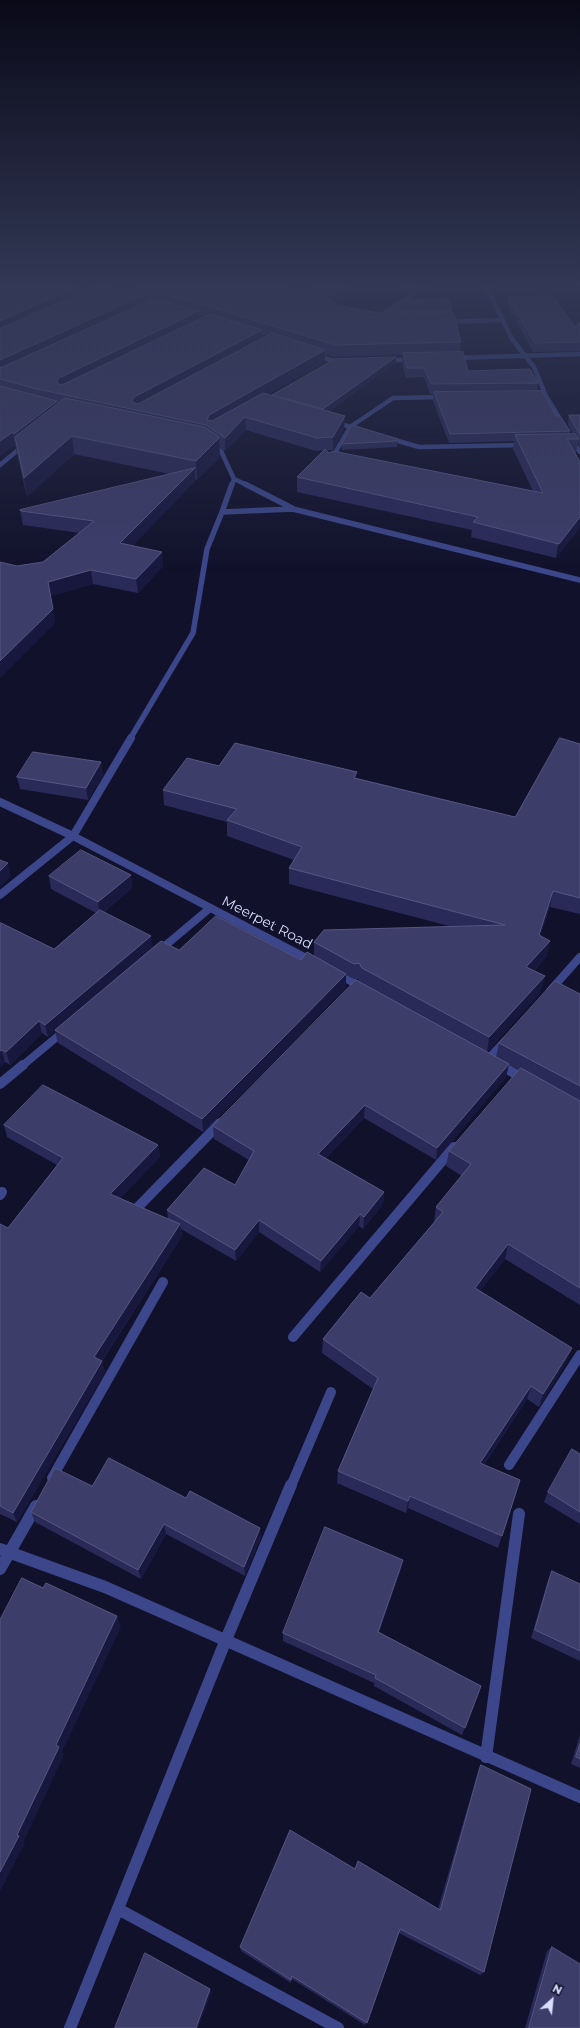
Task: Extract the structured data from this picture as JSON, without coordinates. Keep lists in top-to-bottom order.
{
  "streets": {
    "street": ["Meerpet Road"]
  },
  "north": "top right"
}
